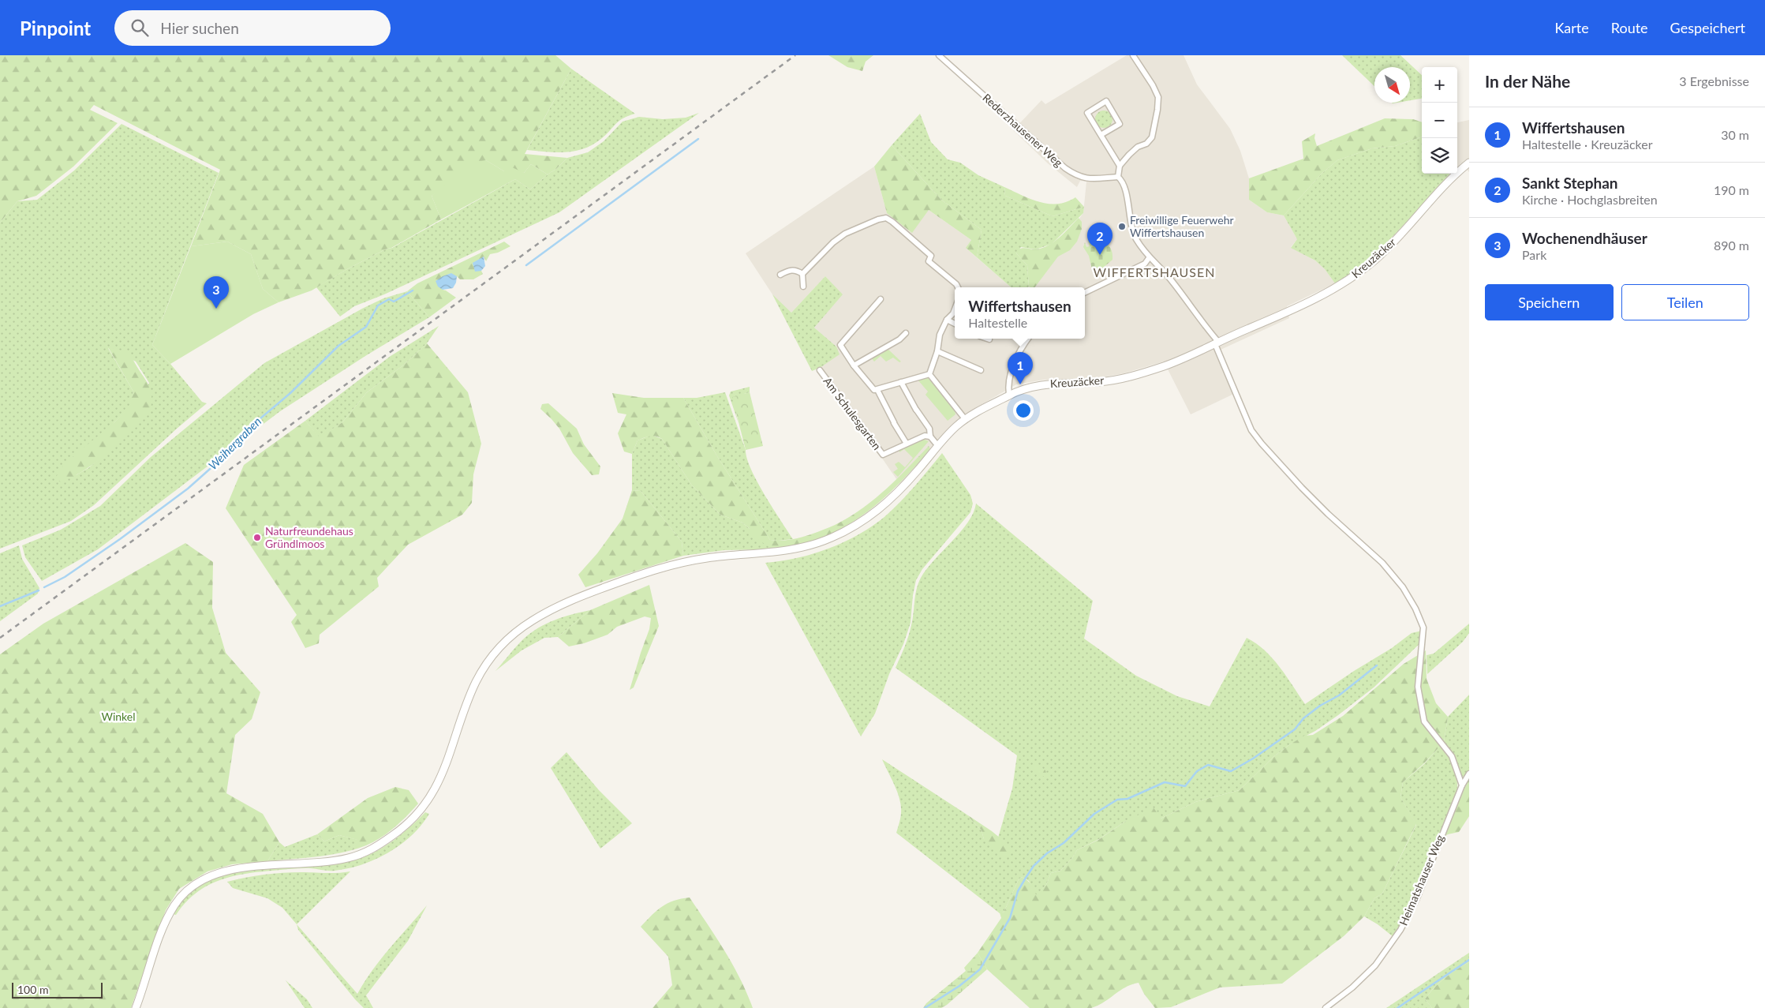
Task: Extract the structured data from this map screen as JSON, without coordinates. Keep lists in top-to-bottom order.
{
  "streets": {
    "street": [
      "Rederzhausener Weg",
      "Kreuzäcker",
      "Am Schulesgarten",
      "Heimatshauser Weg"
    ]
  },
  "districts": ["WIFFERTSHAUSEN"],
  "water": ["Weihergraben"],
  "parks": ["Winkel"],
  "places": ["Freiwillige Feuerwehr Wiffertshausen", "Naturfreundehaus Gründlmoos"],
  "scale_bar": "100 m",
  "north": "bottom right",
  "page": {
    "header": "Pinpoint",
    "search": "Hier suchen",
    "nav": ["Karte", "Route", "Gespeichert"],
    "heading": ["In der Nähe", "3 Ergebnisse"],
    "map_buttons": ["+", "−"],
    "list": [
      {
        "mark": "1",
        "name": "Wiffertshausen",
        "note": "Haltestelle · Kreuzäcker",
        "value": "30 m"
      },
      {
        "mark": "2",
        "name": "Sankt Stephan",
        "note": "Kirche · Hochglasbreiten",
        "value": "190 m"
      },
      {
        "mark": "3",
        "name": "Wochenendhäuser",
        "note": "Park",
        "value": "890 m"
      }
    ],
    "pins": ["2", "3", "1"],
    "buttons": ["Speichern", "Teilen"],
    "popup": ["Wiffertshausen", "Haltestelle"],
    "scale": "100 m"
  }
}
